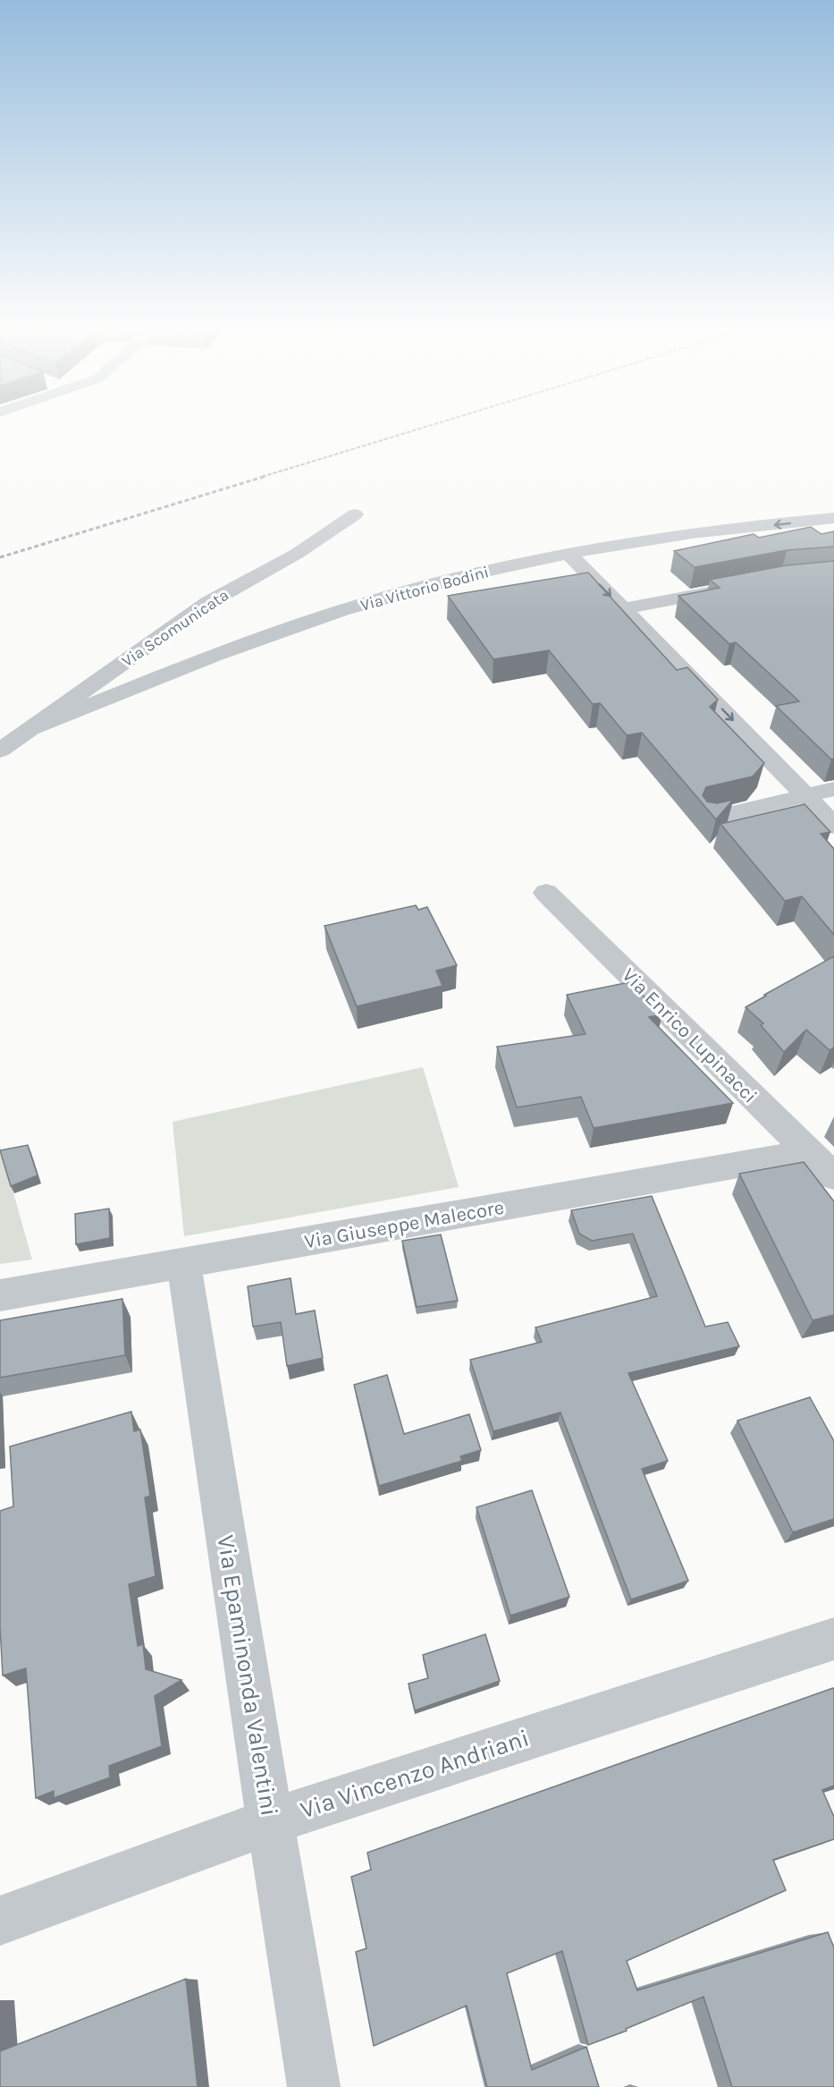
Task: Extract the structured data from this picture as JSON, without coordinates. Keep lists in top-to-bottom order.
{
  "streets": {
    "street": [
      "Via Vittorio Bodini",
      "Via Scomunicata",
      "Via Enrico Lupinacci",
      "Via Giuseppe Malecore",
      "Via Epaminonda Valentini",
      "Via Vincenzo Andriani"
    ]
  },
  "crossings": [
    ["Via Vittorio Bodini", "Via Scomunicata"],
    ["Via Enrico Lupinacci", "Via Giuseppe Malecore"],
    ["Via Giuseppe Malecore", "Via Epaminonda Valentini"],
    ["Via Epaminonda Valentini", "Via Vincenzo Andriani"]
  ]
}
